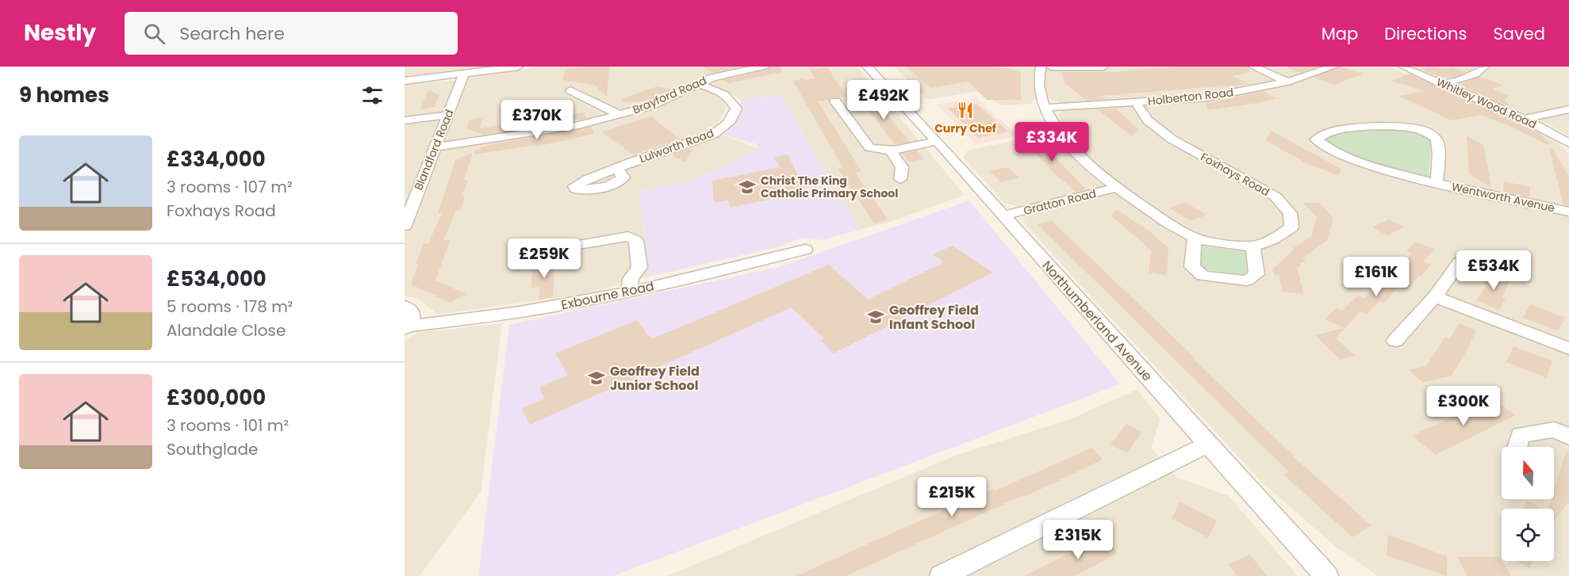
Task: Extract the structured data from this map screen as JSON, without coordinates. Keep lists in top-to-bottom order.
{
  "streets": {
    "street": [
      "Brayford Road",
      "Holberton Road",
      "Whitley Wood Road",
      "Lulworth Road",
      "Blandford Road",
      "Foxhays Road",
      "Wentworth Avenue",
      "Gratton Road",
      "Exbourne Road",
      "Northumberland Avenue"
    ]
  },
  "crossings": [
    ["Brayford Road", "Lulworth Road"],
    ["Brayford Road", "Blandford Road"],
    ["Holberton Road", "Foxhays Road"],
    ["Foxhays Road", "Gratton Road"],
    ["Gratton Road", "Northumberland Avenue"]
  ],
  "places": {
    "restaurant": ["Curry Chef"],
    "school or university": ["Christ The King Catholic Primary School", "Geoffrey Field Infant School", "Geoffrey Field Junior School"]
  },
  "north": "top",
  "page": {
    "header": "Nestly",
    "search": "Search here",
    "nav": ["Map", "Directions", "Saved"],
    "heading": "9 homes",
    "price": [
      "£492K",
      "£370K",
      "£334K",
      "£259K",
      "£534K",
      "£161K",
      "£300K",
      "£215K",
      "£315K"
    ],
    "list": [
      {
        "name": "£334,000",
        "note": "3 rooms · 107 m² · Foxhays Road"
      },
      {
        "name": "£534,000",
        "note": "5 rooms · 178 m² · Alandale Close"
      },
      {
        "name": "£300,000",
        "note": "3 rooms · 101 m² · Southglade"
      }
    ]
  }
}
